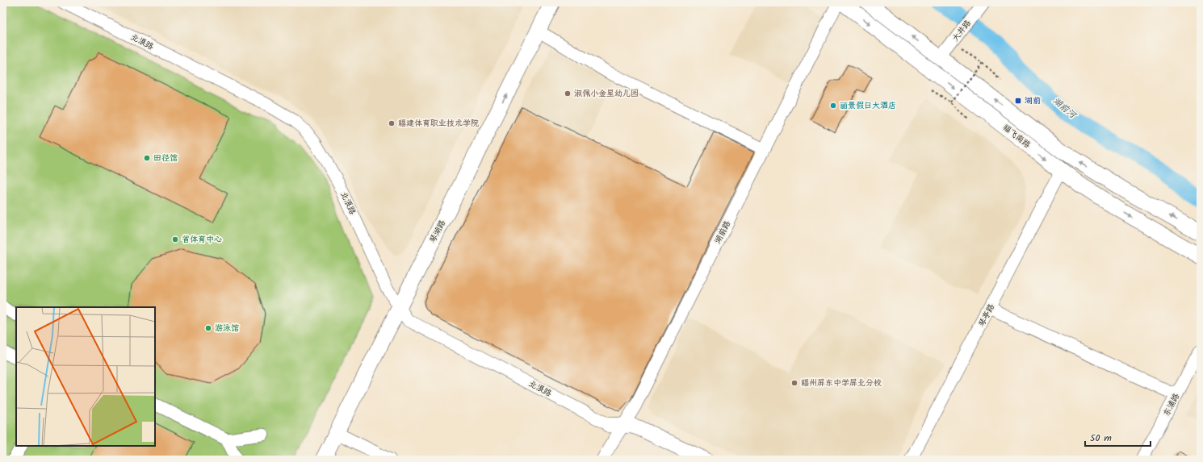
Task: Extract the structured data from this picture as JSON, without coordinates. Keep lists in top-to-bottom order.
{
  "streets": {
    "main road": ["北浪路", "福飞南路", "琴湖路"],
    "street": [
      "大井路",
      "湖前路",
      "琴亭路",
      "东浦路"
    ]
  },
  "crossings": [
    ["大井路", "福飞南路"],
    ["北浪路", "琴湖路"],
    ["北浪路", "湖前路"],
    ["福飞南路", "琴亭路"]
  ],
  "water": ["湖前河"],
  "places": {
    "other": [
      "淑佩小金星幼儿园",
      "丽景假日大酒店",
      "福建体育职业技术学院",
      "田径馆",
      "省体育中心",
      "游泳馆",
      "福州屏东中学屏北分校"
    ],
    "transit": ["湖前"]
  },
  "scale_bar": "50 m"
}
